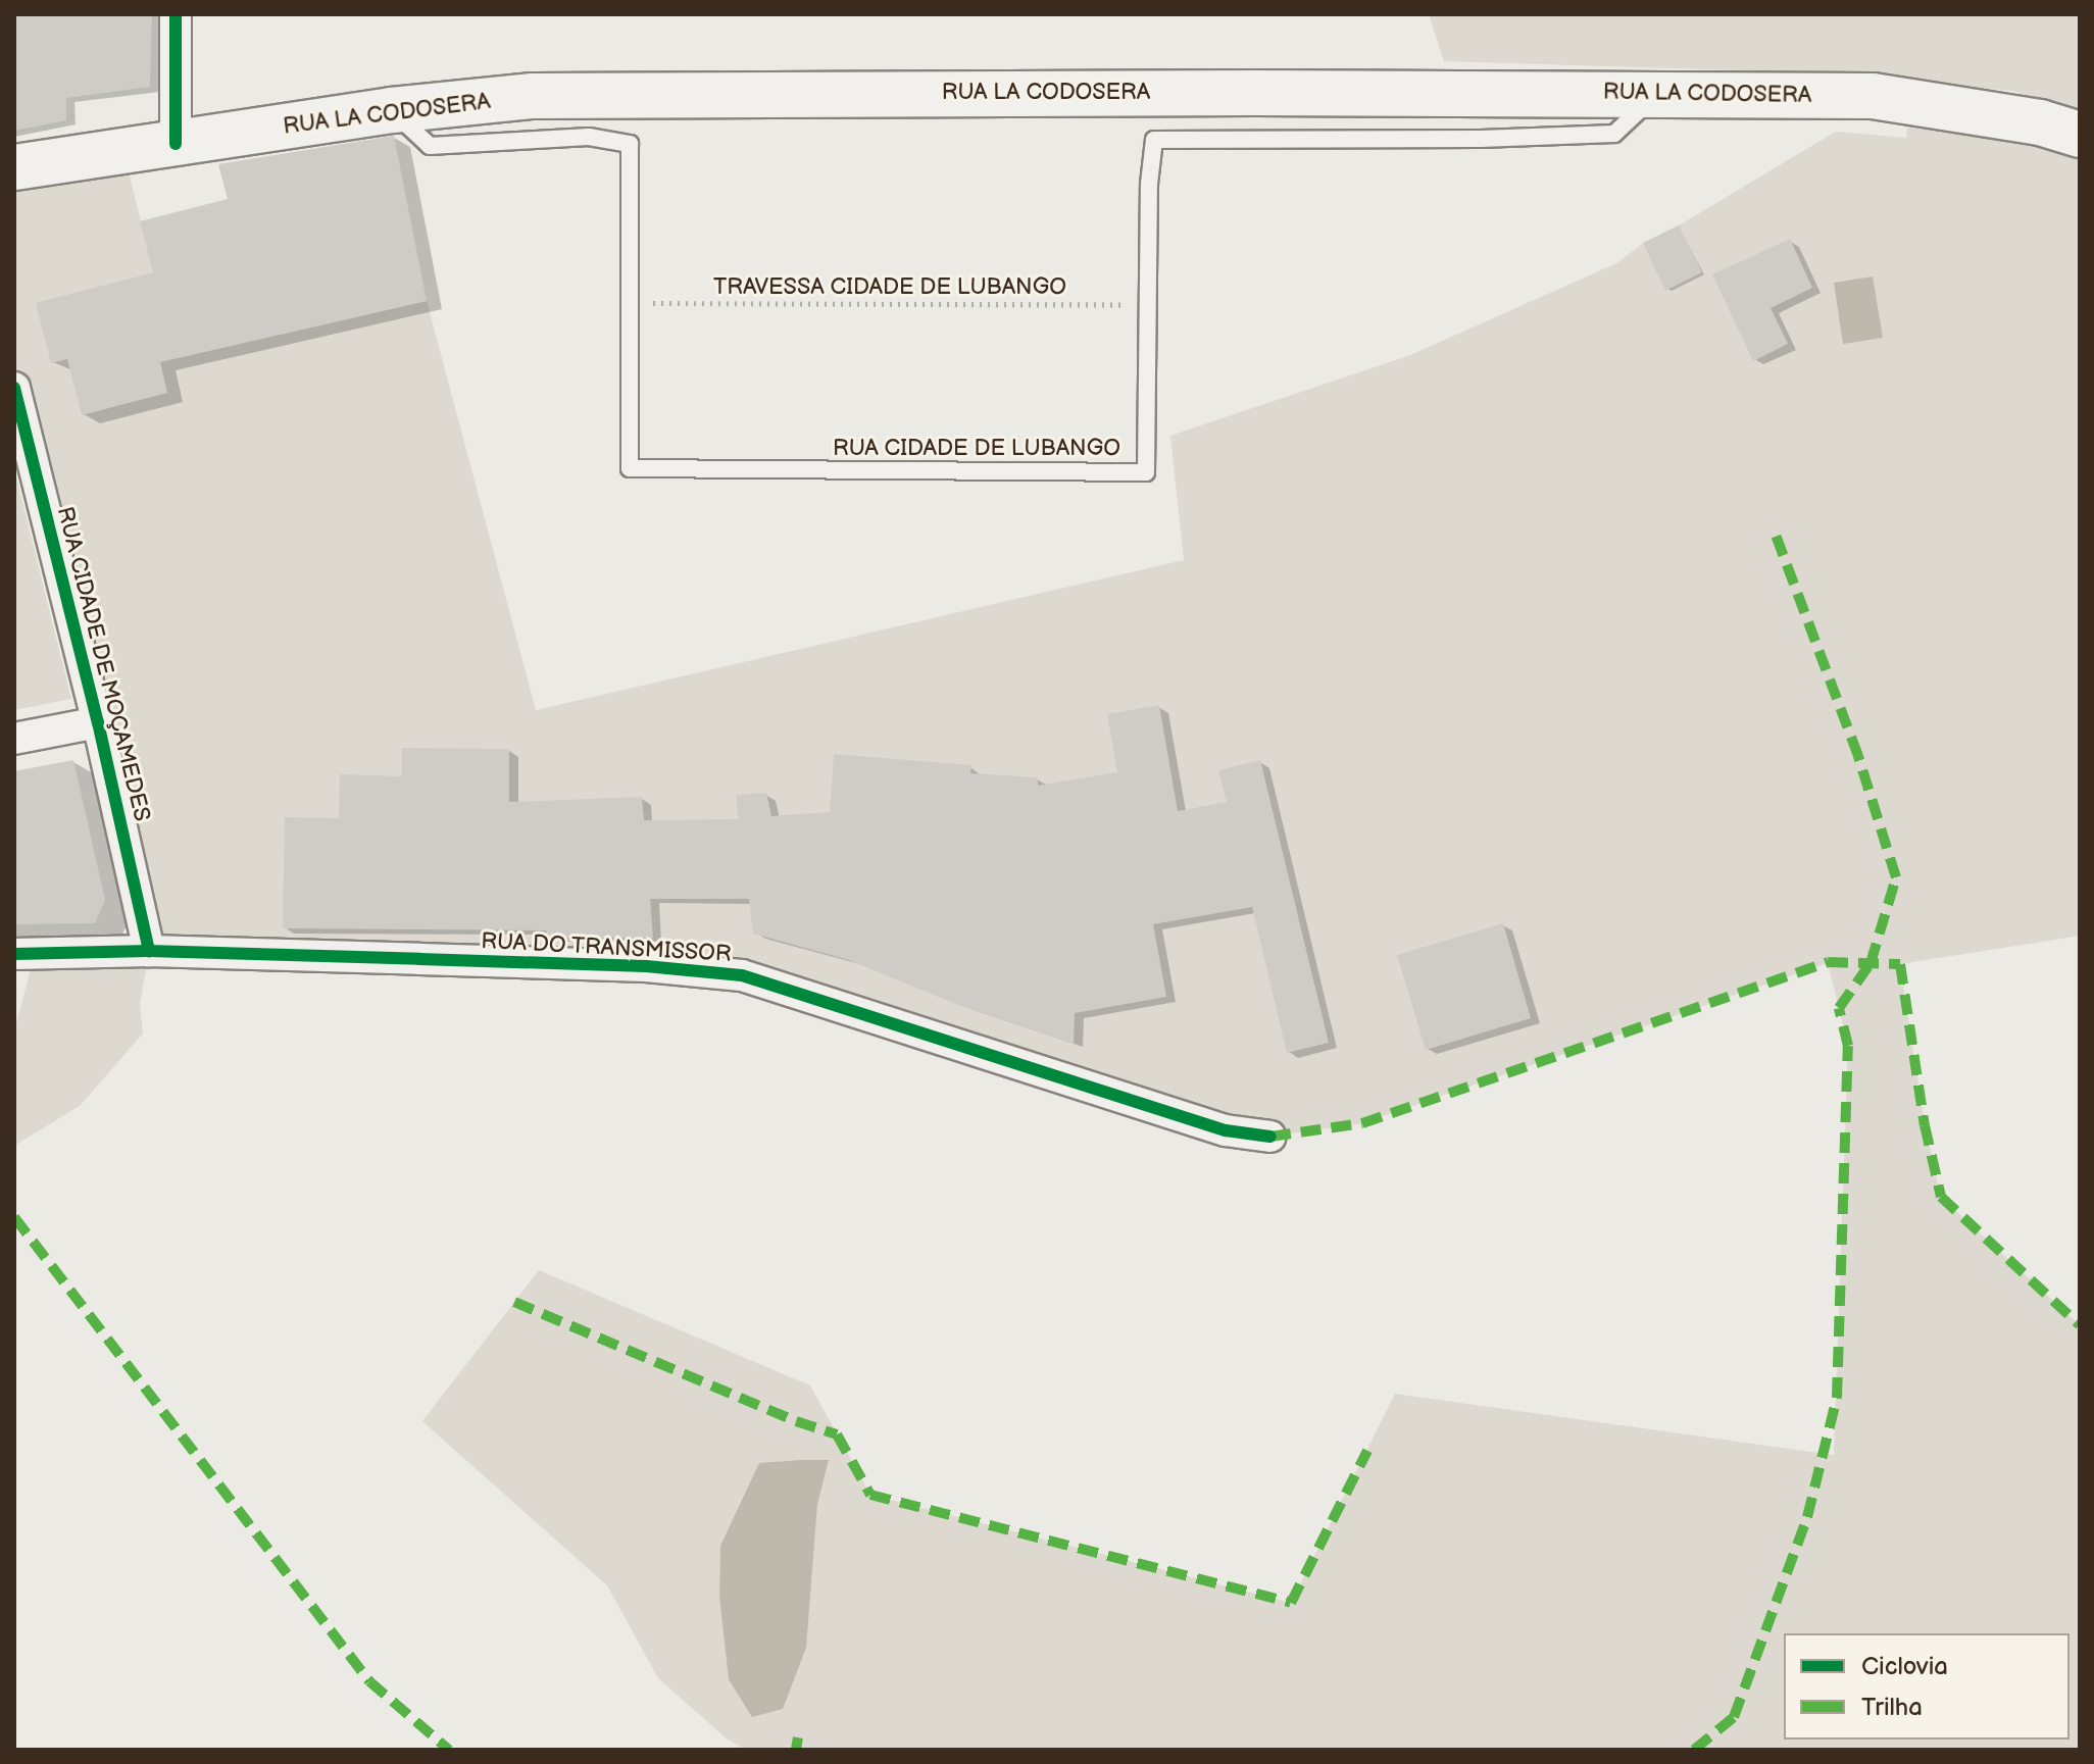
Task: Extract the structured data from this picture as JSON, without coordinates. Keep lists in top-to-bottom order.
{
  "streets": {
    "main road": ["RUA LA CODOSERA"],
    "street": ["RUA CIDADE DE MOÇAMEDES", "RUA DO TRANSMISSOR"],
    "lane": ["RUA CIDADE DE LUBANGO"],
    "path": ["TRAVESSA CIDADE DE LUBANGO"]
  },
  "crossings": [
    ["RUA LA CODOSERA", "RUA CIDADE DE LUBANGO"],
    ["TRAVESSA CIDADE DE LUBANGO", "RUA CIDADE DE LUBANGO"],
    ["RUA CIDADE DE MOÇAMEDES", "RUA DO TRANSMISSOR"]
  ],
  "legend": ["Ciclovia", "Trilha"]
}
